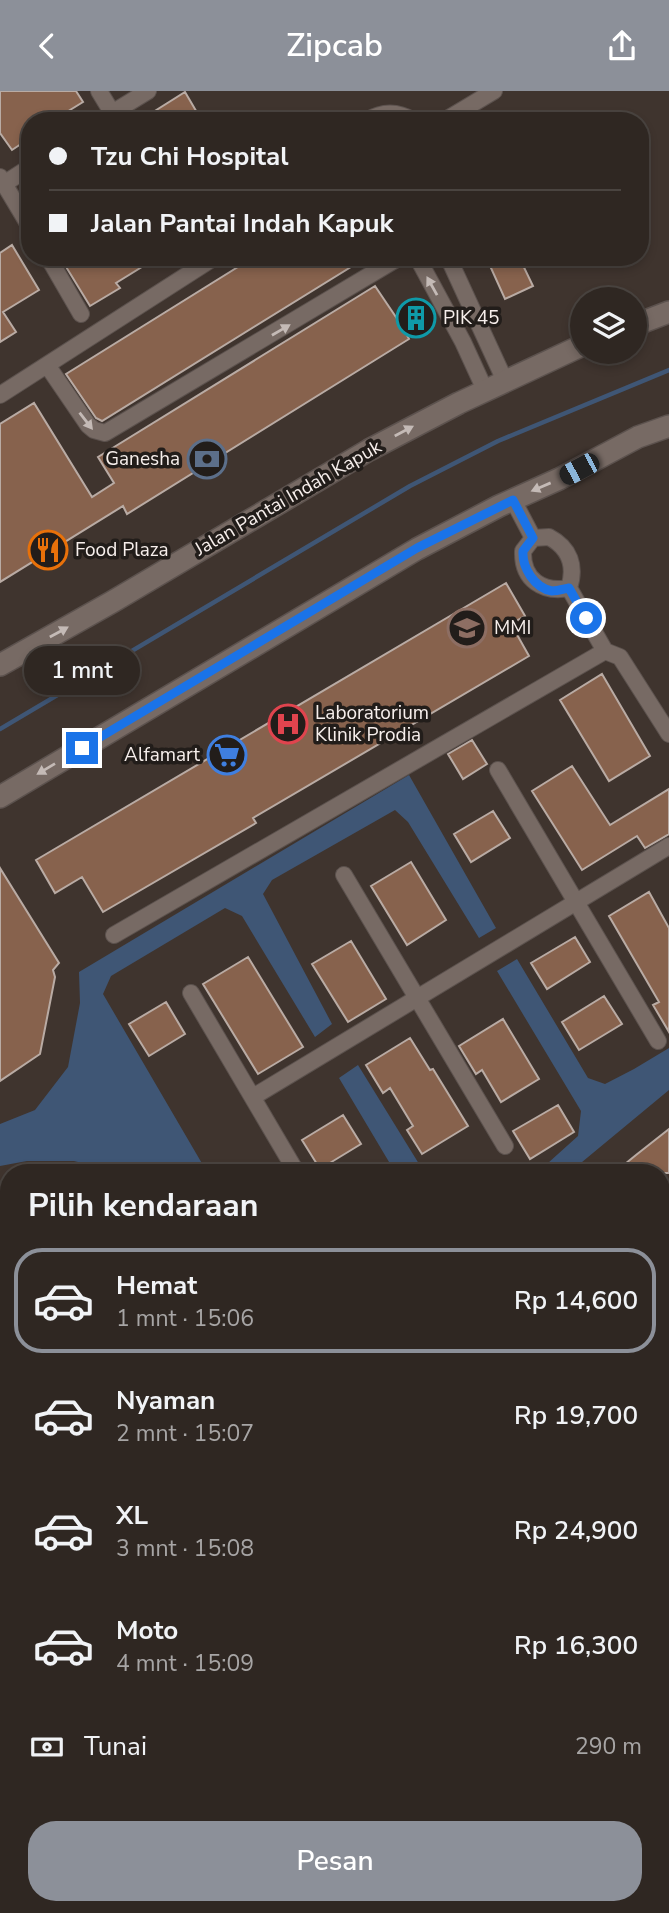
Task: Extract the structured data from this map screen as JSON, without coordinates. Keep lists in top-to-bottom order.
{
  "streets": {
    "main road": ["Jalan Pantai Indah Kapuk"]
  },
  "places": {
    "building": ["PIK 45"],
    "bank": ["Ganesha"],
    "restaurant": ["Food Plaza"],
    "school or university": ["MMI"],
    "hospital": ["Laboratorium Klinik Prodia"],
    "supermarket": ["Alfamart"]
  },
  "page": {
    "header": "Zipcab",
    "banner": ["Tzu Chi Hospital", "Jalan Pantai Indah Kapuk"],
    "bubble": "1 mnt",
    "heading": "Pilih kendaraan",
    "list": [
      {
        "name": "Hemat",
        "note": "1 mnt · 15:06",
        "value": "Rp 14,600"
      },
      {
        "name": "Nyaman",
        "note": "2 mnt · 15:07",
        "value": "Rp 19,700"
      },
      {
        "name": "XL",
        "note": "3 mnt · 15:08",
        "value": "Rp 24,900"
      },
      {
        "name": "Moto",
        "note": "4 mnt · 15:09",
        "value": "Rp 16,300"
      }
    ],
    "pay": ["Tunai", "290 m"],
    "buttons": "Pesan"
  }
}
